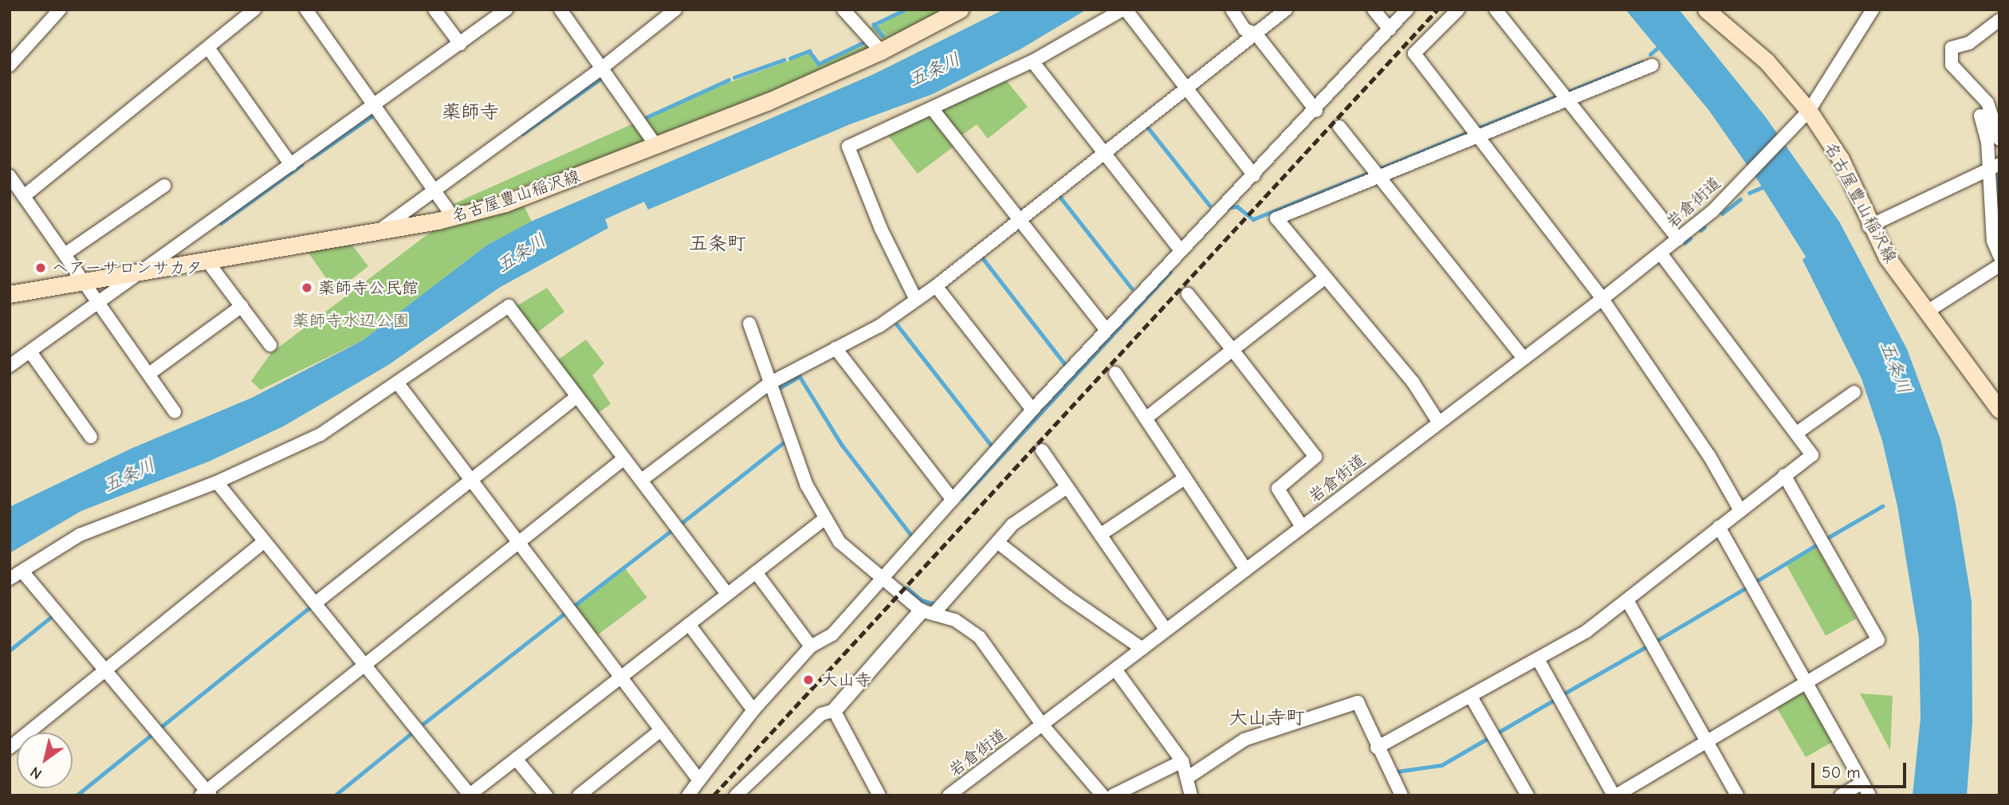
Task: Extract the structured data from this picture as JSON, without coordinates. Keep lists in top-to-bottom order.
{
  "streets": {
    "main road": ["名古屋豊山稲沢線"],
    "street": ["岩倉街道"]
  },
  "crossings": [
    ["名古屋豊山稲沢線", "岩倉街道"]
  ],
  "districts": ["薬師寺", "五条町", "大山寺町"],
  "water": ["五条川"],
  "parks": ["薬師寺水辺公園"],
  "places": ["ヘアーサロンサカタ", "薬師寺公民館", "大山寺"],
  "scale_bar": "50 m",
  "north": "bottom left"
}
